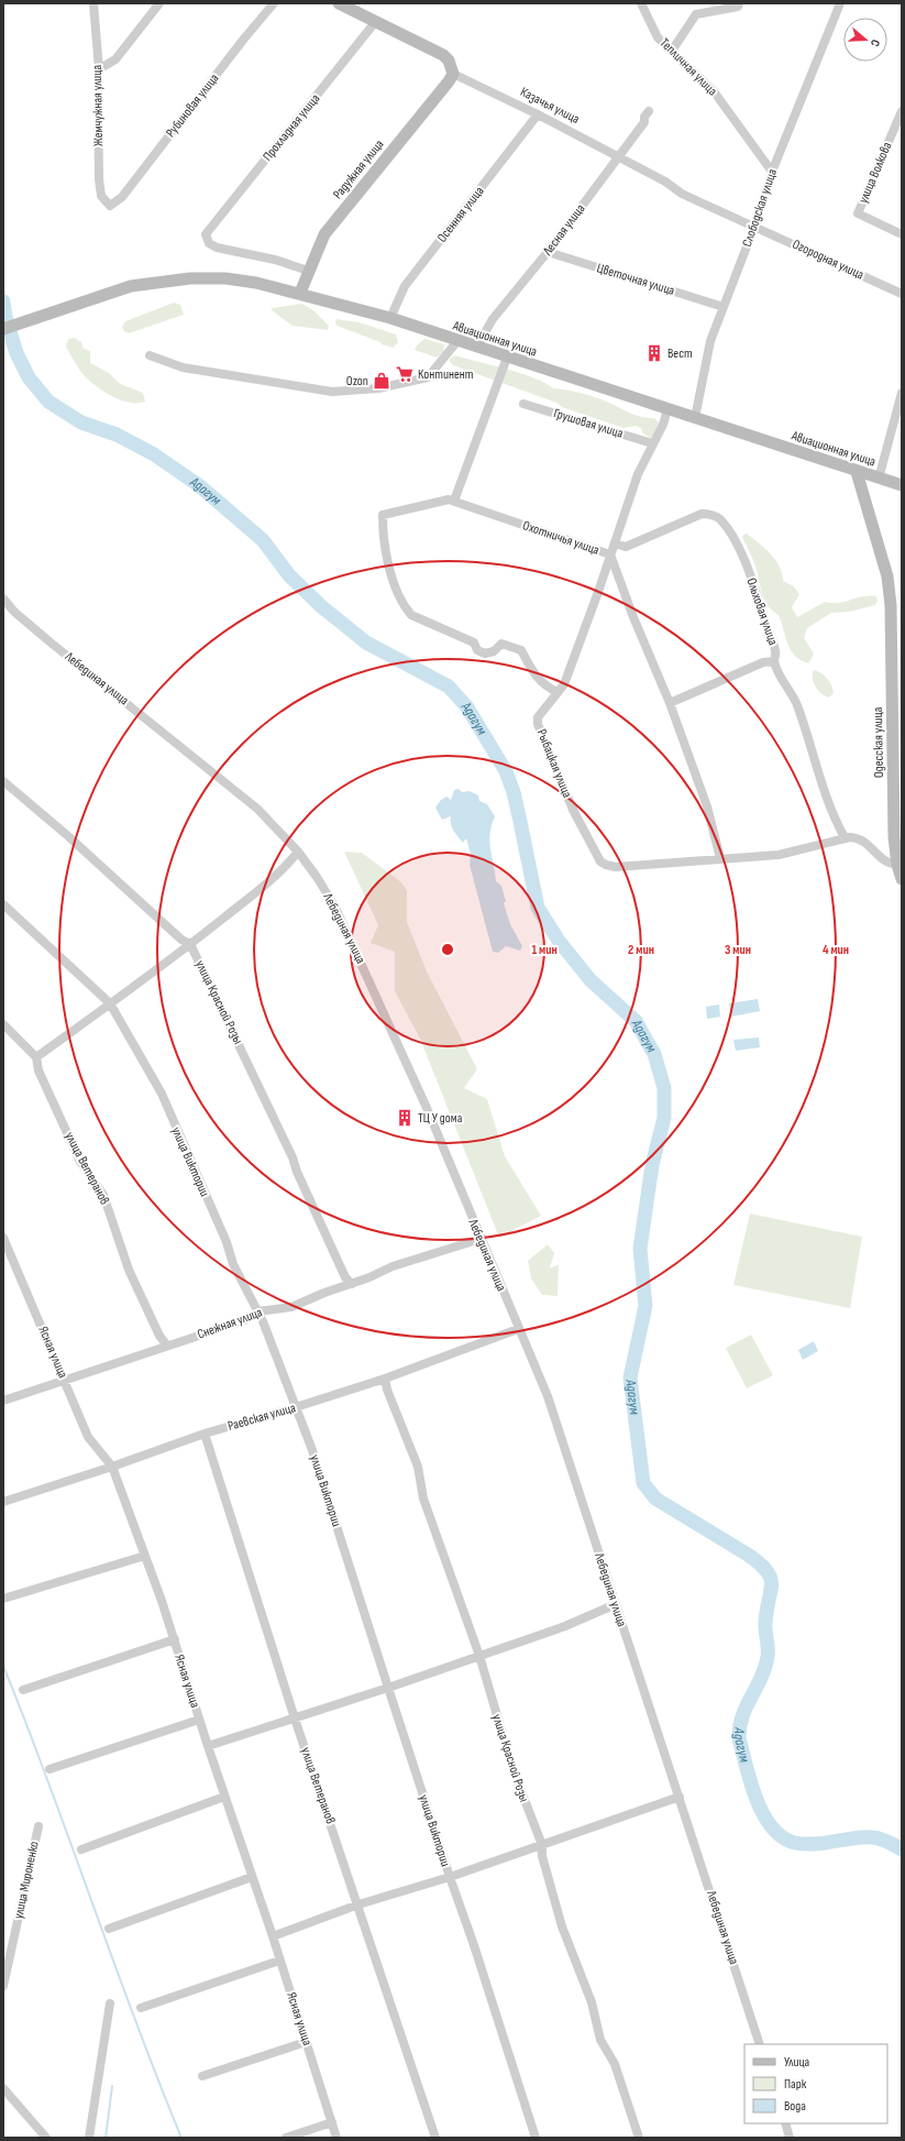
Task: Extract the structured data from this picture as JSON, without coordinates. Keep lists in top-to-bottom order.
{
  "streets": {
    "main road": ["Радужная улица", "Авиационная улица", "Одесская улица"],
    "street": [
      "Тепличная улица",
      "Жемчужная улица",
      "Рубиновая улица",
      "Казачья улица",
      "Прохладная улица",
      "улица Волкова",
      "Слободская улица",
      "Осенняя улица",
      "Лесная улица",
      "Огородная улица",
      "Цветочная улица",
      "Грушовая улица",
      "Охотничья улица",
      "Ольховая улица",
      "Лебединая улица",
      "Рыбацкая улица",
      "улица Красной Розы",
      "улица Виктории",
      "улица Ветеранов",
      "Снежная улица",
      "Ясная улица",
      "Раевская улица",
      "улица Мироненко"
    ]
  },
  "crossings": [
    ["Тепличная улица", "Слободская улица"],
    ["Жемчужная улица", "Рубиновая улица"],
    ["Казачья улица", "Радужная улица"],
    ["Казачья улица", "Слободская улица"],
    ["Казачья улица", "Осенняя улица"],
    ["Казачья улица", "Лесная улица"],
    ["Казачья улица", "Огородная улица"],
    ["Прохладная улица", "Радужная улица"],
    ["Радужная улица", "Авиационная улица"],
    ["Слободская улица", "Огородная улица"],
    ["Слободская улица", "Цветочная улица"],
    ["Слободская улица", "Авиационная улица"],
    ["Осенняя улица", "Авиационная улица"],
    ["Лесная улица", "Цветочная улица"],
    ["Лесная улица", "Авиационная улица"],
    ["Авиационная улица", "Одесская улица"],
    ["Охотничья улица", "Рыбацкая улица"],
    ["Лебединая улица", "Снежная улица"],
    ["Лебединая улица", "Раевская улица"],
    ["улица Красной Розы", "Снежная улица"],
    ["улица Красной Розы", "Раевская улица"],
    ["улица Виктории", "Снежная улица"],
    ["улица Виктории", "Раевская улица"],
    ["улица Ветеранов", "Снежная улица"],
    ["улица Ветеранов", "Раевская улица"],
    ["Снежная улица", "Ясная улица"],
    ["Ясная улица", "Раевская улица"]
  ],
  "water": ["Адагум"],
  "places": {
    "building": ["Вест", "ТЦ У дома"],
    "supermarket": ["Континент"],
    "shop": ["Ozon"]
  },
  "legend": ["Улица", "Парк", "Вода"],
  "north": "right",
  "rings": [
    "1 мин",
    "2 мин",
    "3 мин",
    "4 мин"
  ]
}
